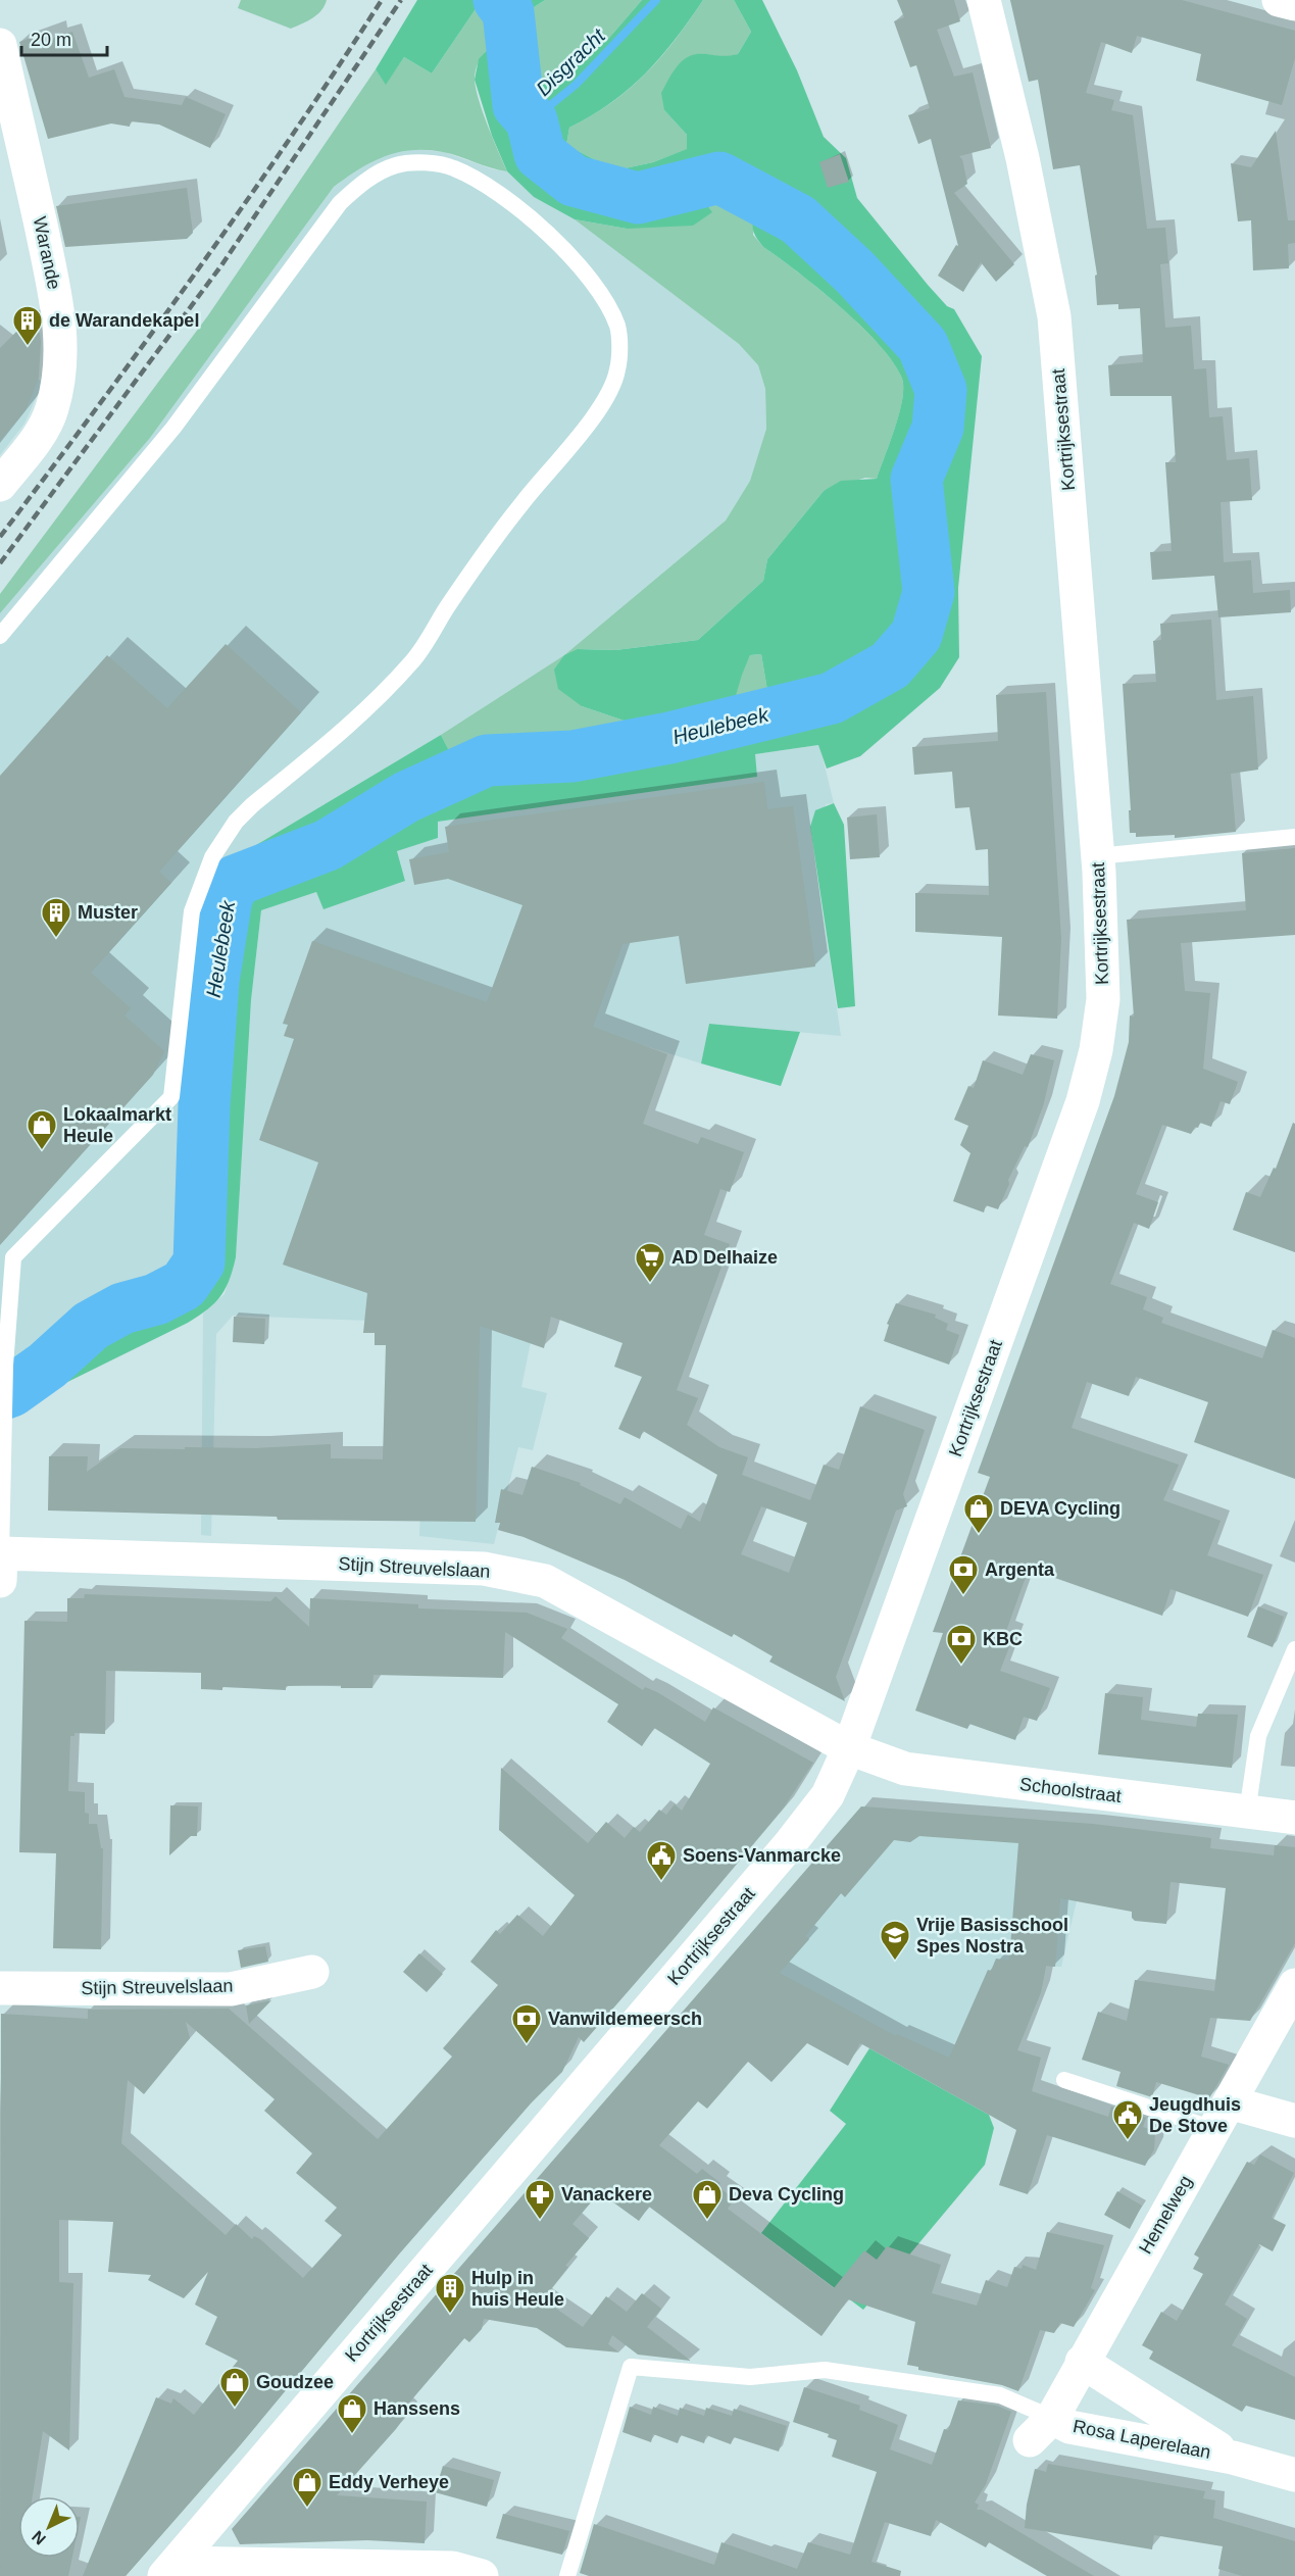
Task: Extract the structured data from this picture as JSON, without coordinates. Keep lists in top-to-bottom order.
{
  "streets": {
    "street": [
      "Warande",
      "Kortrijksestraat",
      "Stijn Streuvelslaan",
      "Schoolstraat",
      "Hemelweg",
      "Rosa Laperelaan"
    ]
  },
  "crossings": [
    ["Kortrijksestraat", "Stijn Streuvelslaan"],
    ["Kortrijksestraat", "Schoolstraat"],
    ["Stijn Streuvelslaan", "Schoolstraat"],
    ["Hemelweg", "Rosa Laperelaan"]
  ],
  "water": ["Disgracht", "Heulebeek"],
  "places": {
    "building": ["de Warandekapel", "Muster", "Hulp in huis Heule"],
    "shop": [
      "Lokaalmarkt Heule",
      "DEVA Cycling",
      "Deva Cycling",
      "Goudzee",
      "Hanssens",
      "Eddy Verheye"
    ],
    "supermarket": ["AD Delhaize"],
    "bank": ["Argenta", "KBC", "Vanwildemeersch"],
    "public building": ["Soens-Vanmarcke", "Jeugdhuis De Stove"],
    "school or university": ["Vrije Basisschool Spes Nostra"],
    "pharmacy": ["Vanackere"]
  },
  "scale_bar": "20 m",
  "north": "bottom left"
}
